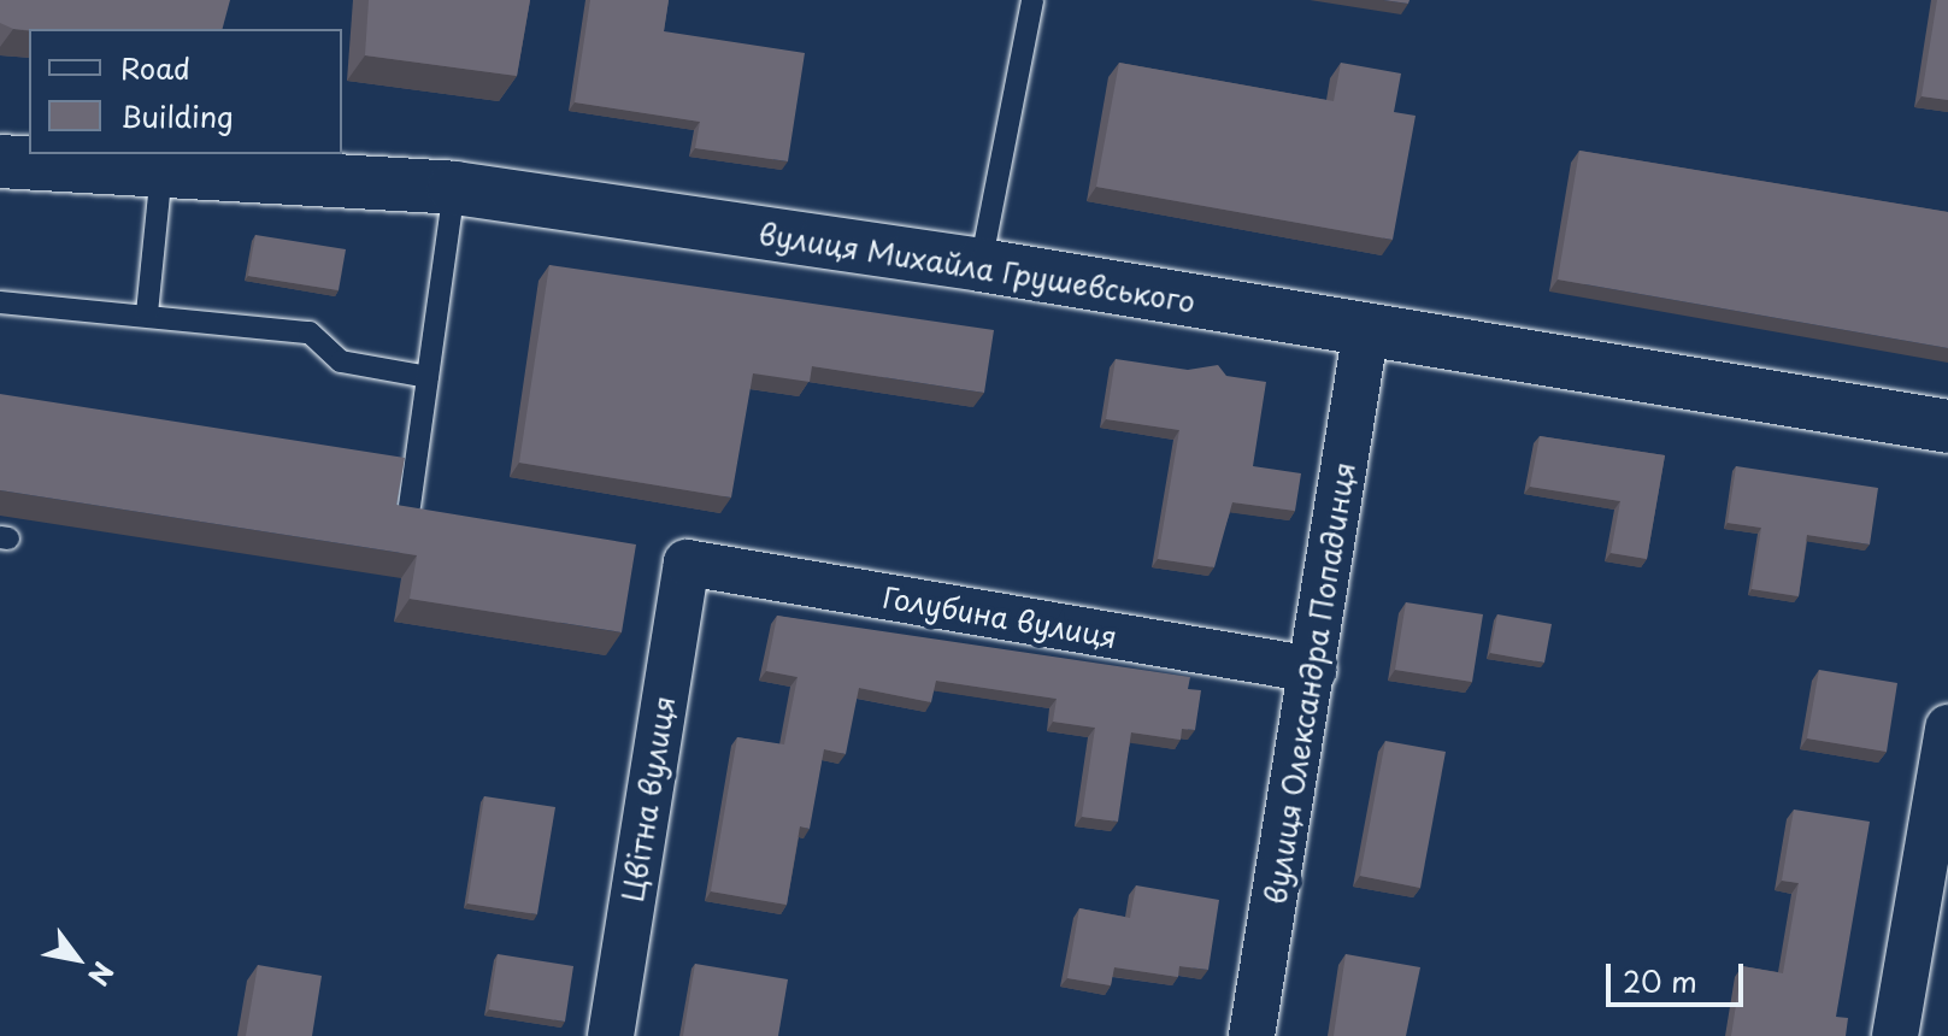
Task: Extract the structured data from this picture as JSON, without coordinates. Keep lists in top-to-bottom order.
{
  "streets": {
    "street": [
      "вулиця Михайла Грушевського",
      "Голубина вулиця",
      "вулиця Олександра Попадинця",
      "Цвітна вулиця"
    ]
  },
  "crossings": [
    ["вулиця Михайла Грушевського", "вулиця Олександра Попадинця"],
    ["Голубина вулиця", "вулиця Олександра Попадинця"],
    ["Голубина вулиця", "Цвітна вулиця"]
  ],
  "legend": ["Road", "Building"],
  "scale_bar": "20 m",
  "north": "bottom right"
}
